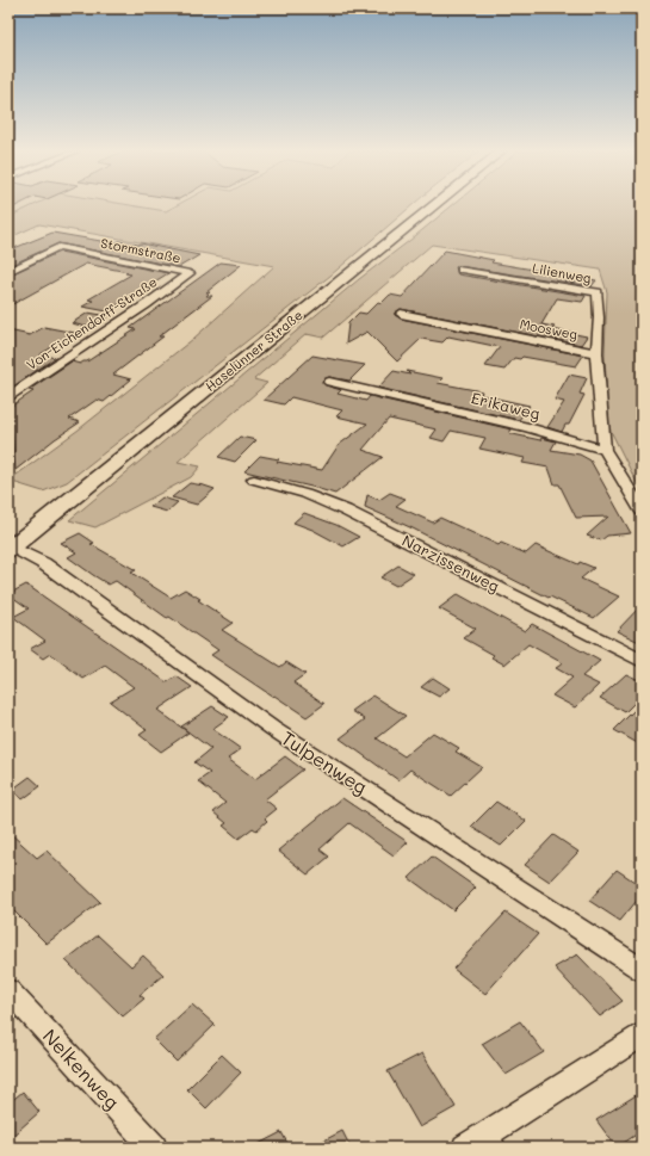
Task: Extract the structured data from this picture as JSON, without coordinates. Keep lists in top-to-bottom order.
{
  "streets": {
    "street": [
      "Stormstraße",
      "Lilienweg",
      "Von-Eichendorff-Straße",
      "Moosweg",
      "Haselünner Straße",
      "Erikaweg",
      "Narzissenweg",
      "Tulpenweg",
      "Nelkenweg"
    ]
  },
  "crossings": [
    ["Stormstraße", "Von-Eichendorff-Straße"],
    ["Lilienweg", "Moosweg"],
    ["Moosweg", "Erikaweg"],
    ["Haselünner Straße", "Tulpenweg"]
  ]
}
